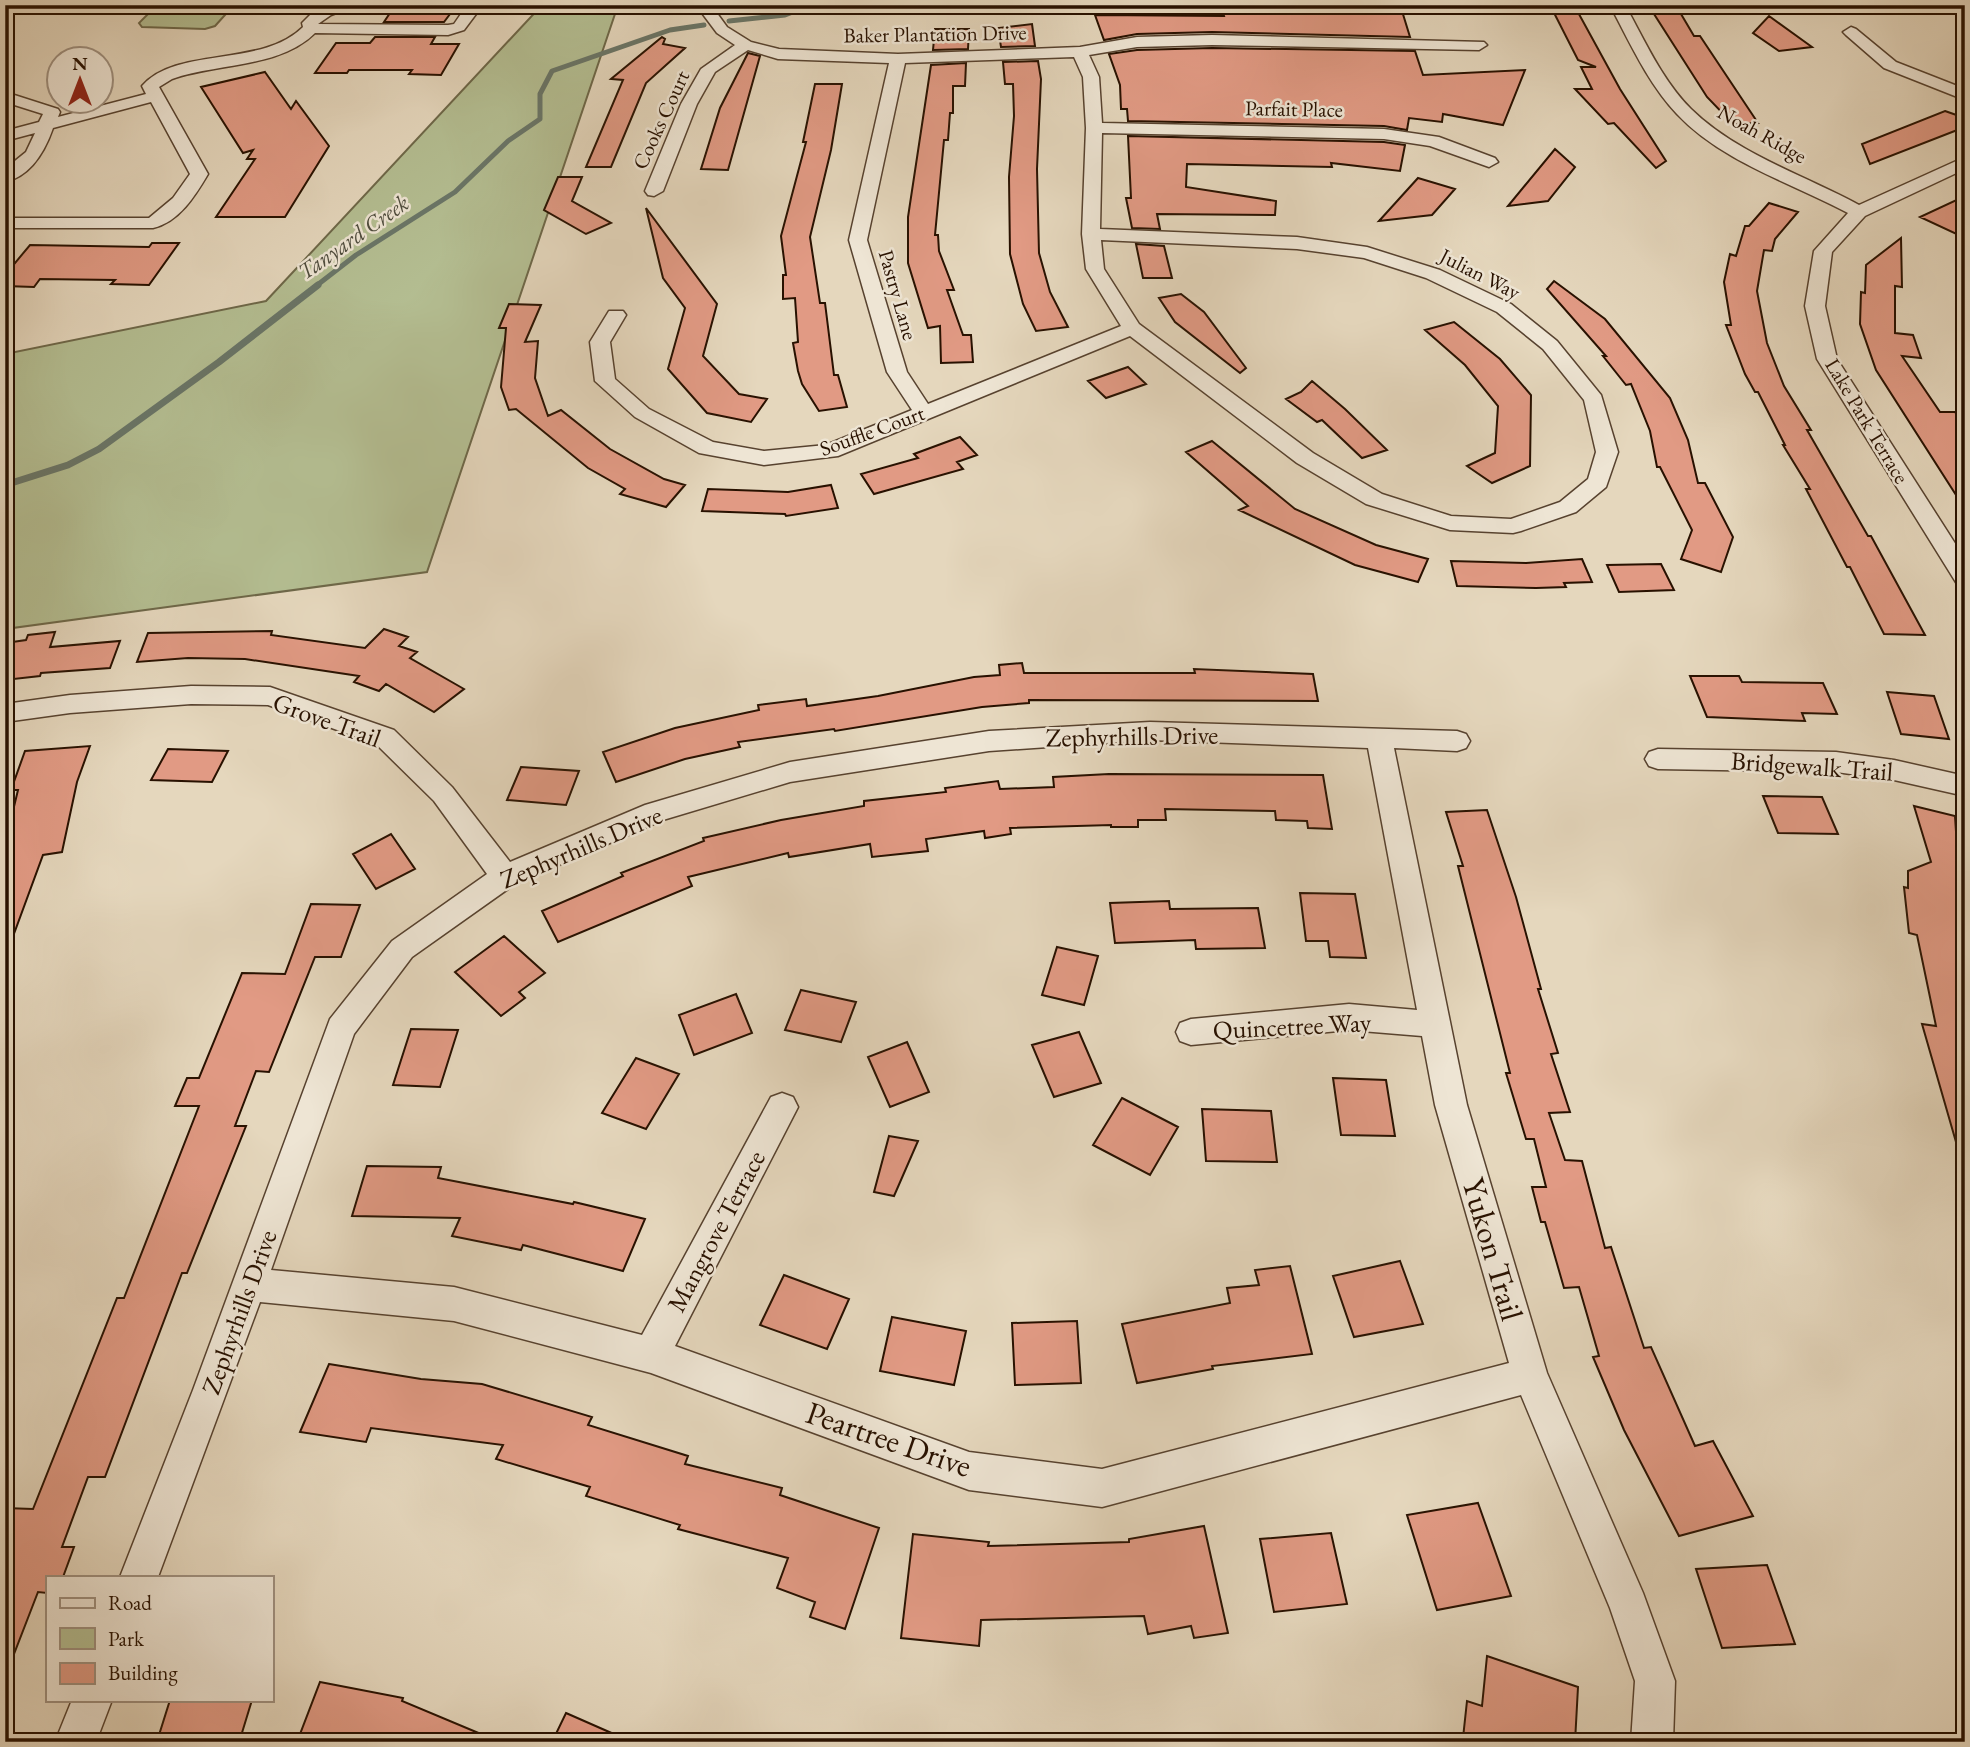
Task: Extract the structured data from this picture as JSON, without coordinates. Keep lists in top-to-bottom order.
{
  "streets": {
    "street": [
      "Baker Plantation Drive",
      "Parfait Place",
      "Cooks Court",
      "Noah Ridge",
      "Julian Way",
      "Pastry Lane",
      "Lake Park Terrace",
      "Souffle Court",
      "Grove Trail",
      "Zephyrhills Drive",
      "Bridgewalk Trail",
      "Quincetree Way",
      "Mangrove Terrace",
      "Yukon Trail",
      "Peartree Drive"
    ]
  },
  "crossings": [
    ["Baker Plantation Drive", "Cooks Court"],
    ["Baker Plantation Drive", "Julian Way"],
    ["Baker Plantation Drive", "Pastry Lane"],
    ["Parfait Place", "Julian Way"],
    ["Noah Ridge", "Lake Park Terrace"],
    ["Julian Way", "Souffle Court"],
    ["Pastry Lane", "Souffle Court"],
    ["Grove Trail", "Zephyrhills Drive"],
    ["Zephyrhills Drive", "Yukon Trail"],
    ["Zephyrhills Drive", "Peartree Drive"],
    ["Quincetree Way", "Yukon Trail"],
    ["Mangrove Terrace", "Peartree Drive"],
    ["Yukon Trail", "Peartree Drive"]
  ],
  "water": ["Tanyard Creek"],
  "legend": ["Road", "Park", "Building"],
  "north": "top"
}
